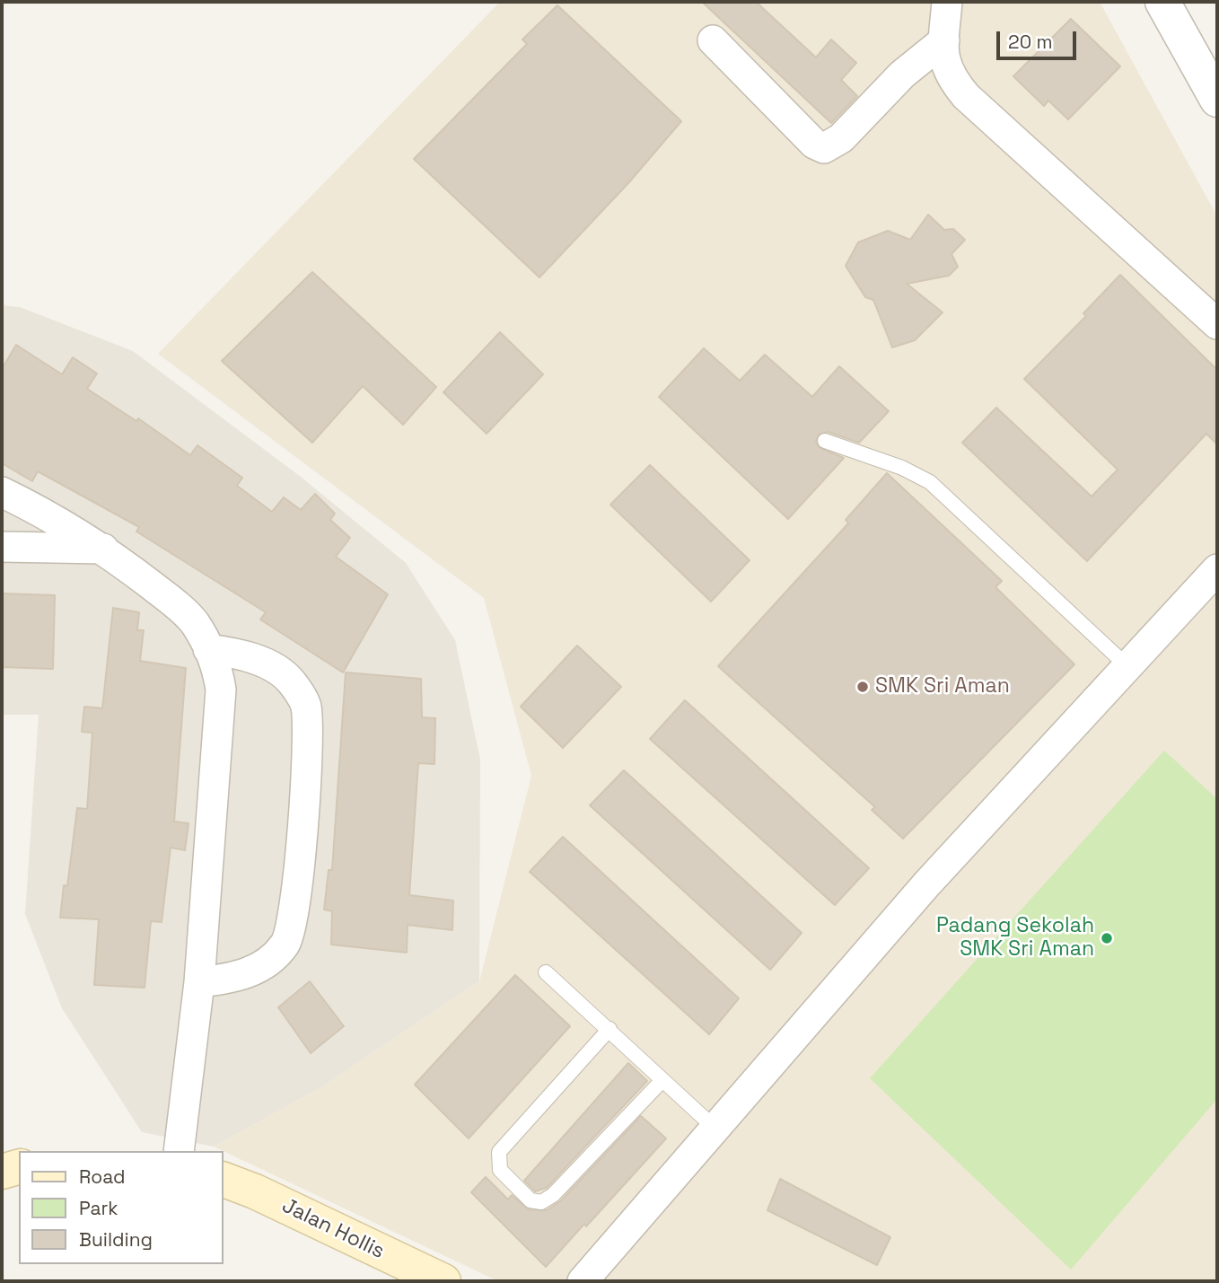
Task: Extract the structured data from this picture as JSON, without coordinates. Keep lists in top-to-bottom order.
{
  "streets": {
    "main road": ["Jalan Hollis"]
  },
  "places": ["SMK Sri Aman", "Padang Sekolah SMK Sri Aman"],
  "legend": ["Road", "Park", "Building"],
  "scale_bar": "20 m"
}
